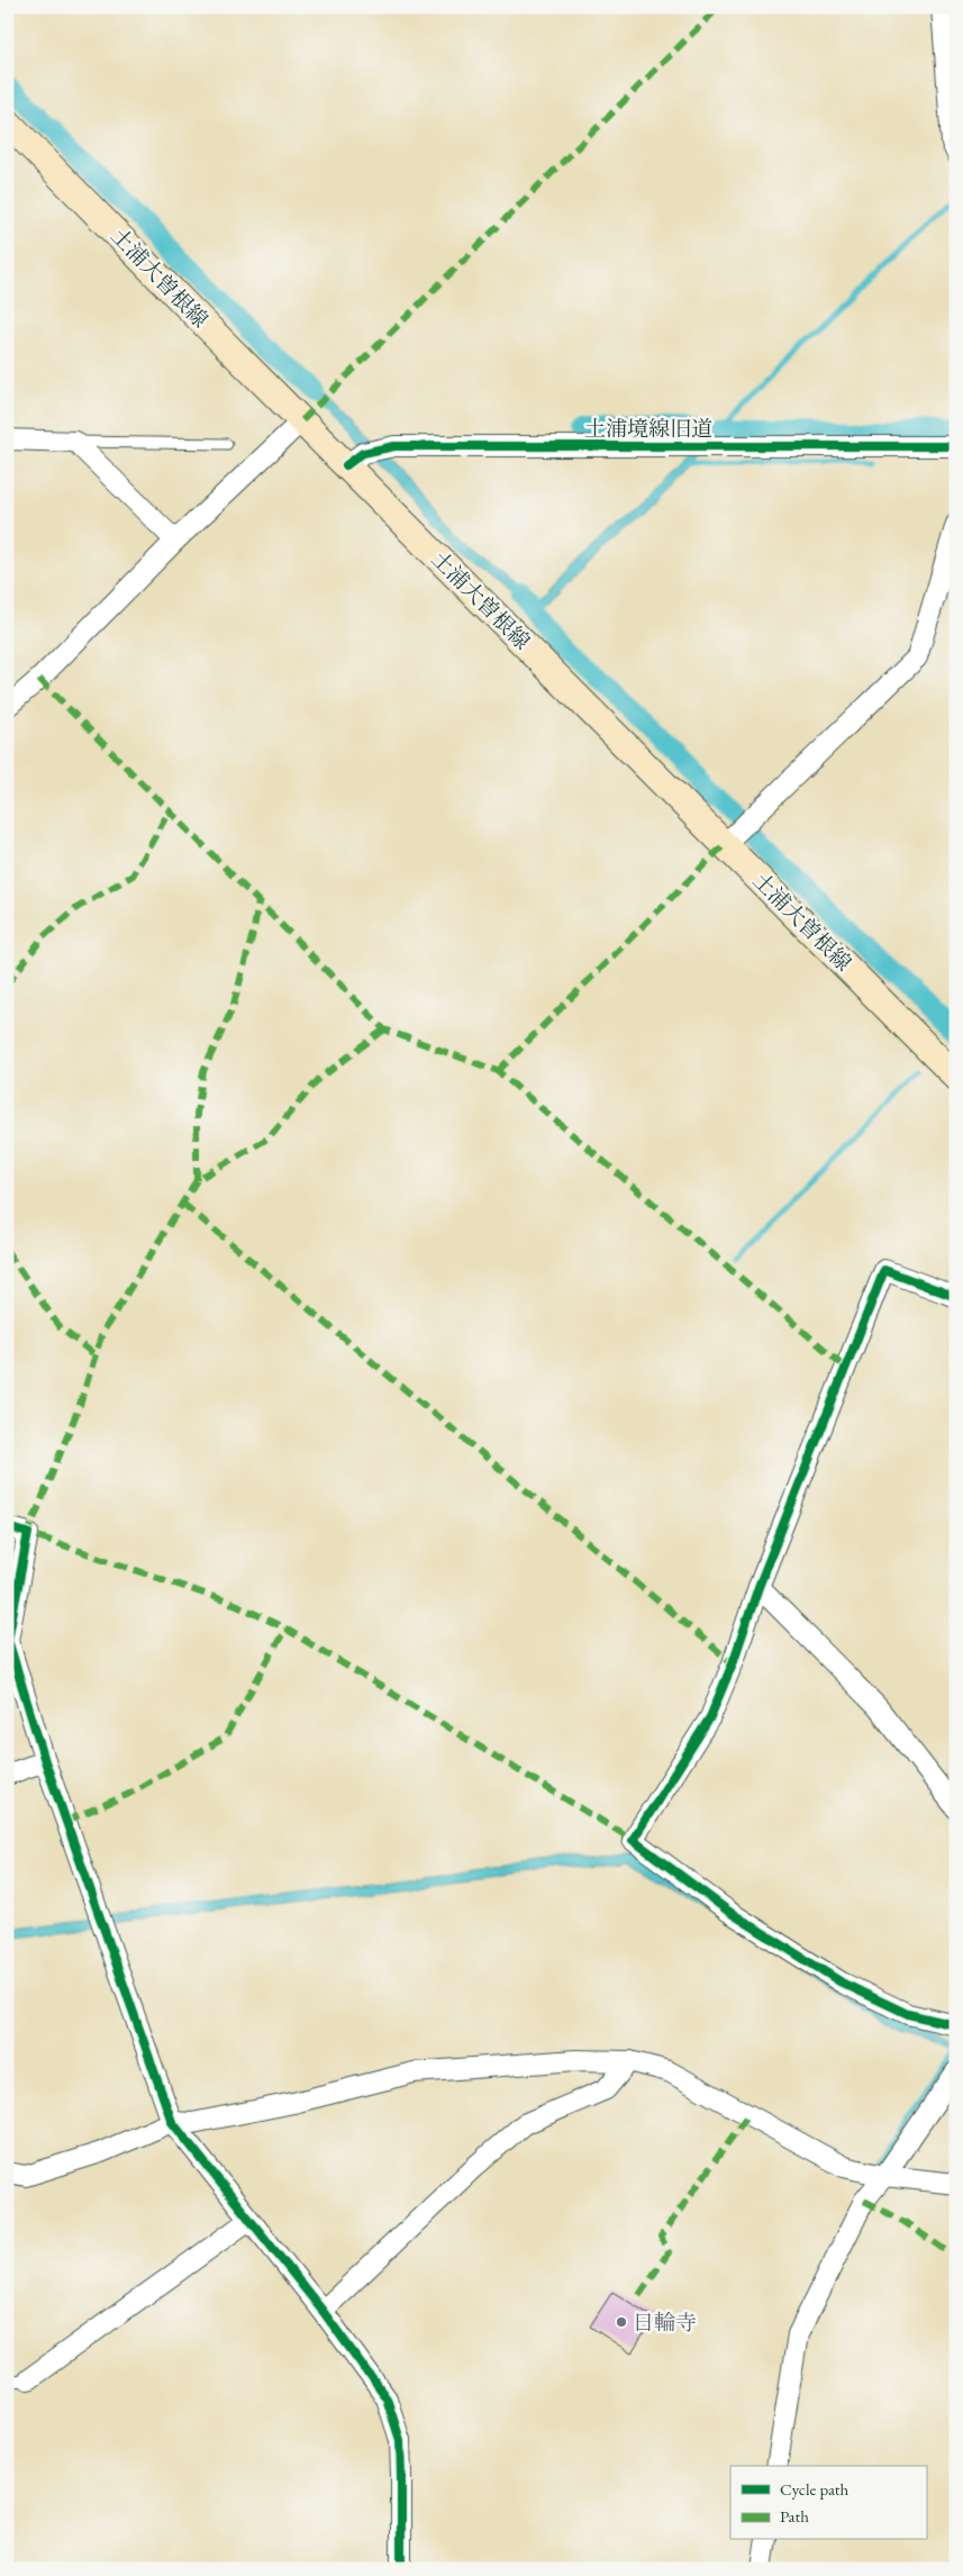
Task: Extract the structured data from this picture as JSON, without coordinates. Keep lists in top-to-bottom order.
{
  "streets": {
    "main road": ["土浦大曽根線"],
    "street": ["土浦境線旧道"]
  },
  "crossings": [
    ["土浦大曽根線", "土浦境線旧道"]
  ],
  "places": ["日輪寺"],
  "legend": ["Cycle path", "Path"]
}
